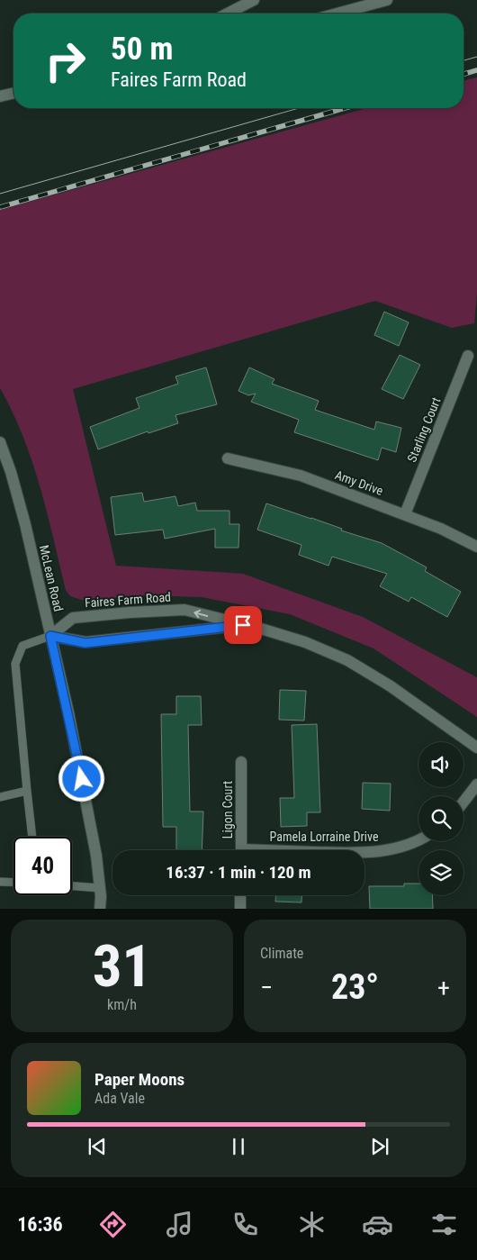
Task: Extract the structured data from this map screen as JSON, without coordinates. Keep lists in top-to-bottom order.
{
  "streets": {
    "street": [
      "Starling Court",
      "Amy Drive",
      "McLean Road",
      "Faires Farm Road",
      "Ligon Court",
      "Pamela Lorraine Drive"
    ]
  },
  "crossings": [
    ["Starling Court", "Amy Drive"],
    ["McLean Road", "Faires Farm Road"]
  ],
  "page": {
    "turn": ["50 m", "Faires Farm Road"],
    "limit": "40",
    "trip": "16:37 · 1 min · 120 m",
    "tile": [
      ["31", "km/h"],
      "Climate"
    ],
    "heat": ["−", "23°", "+"],
    "song": ["Paper Moons", "Ada Vale"],
    "tabs": "16:36"
  }
}
